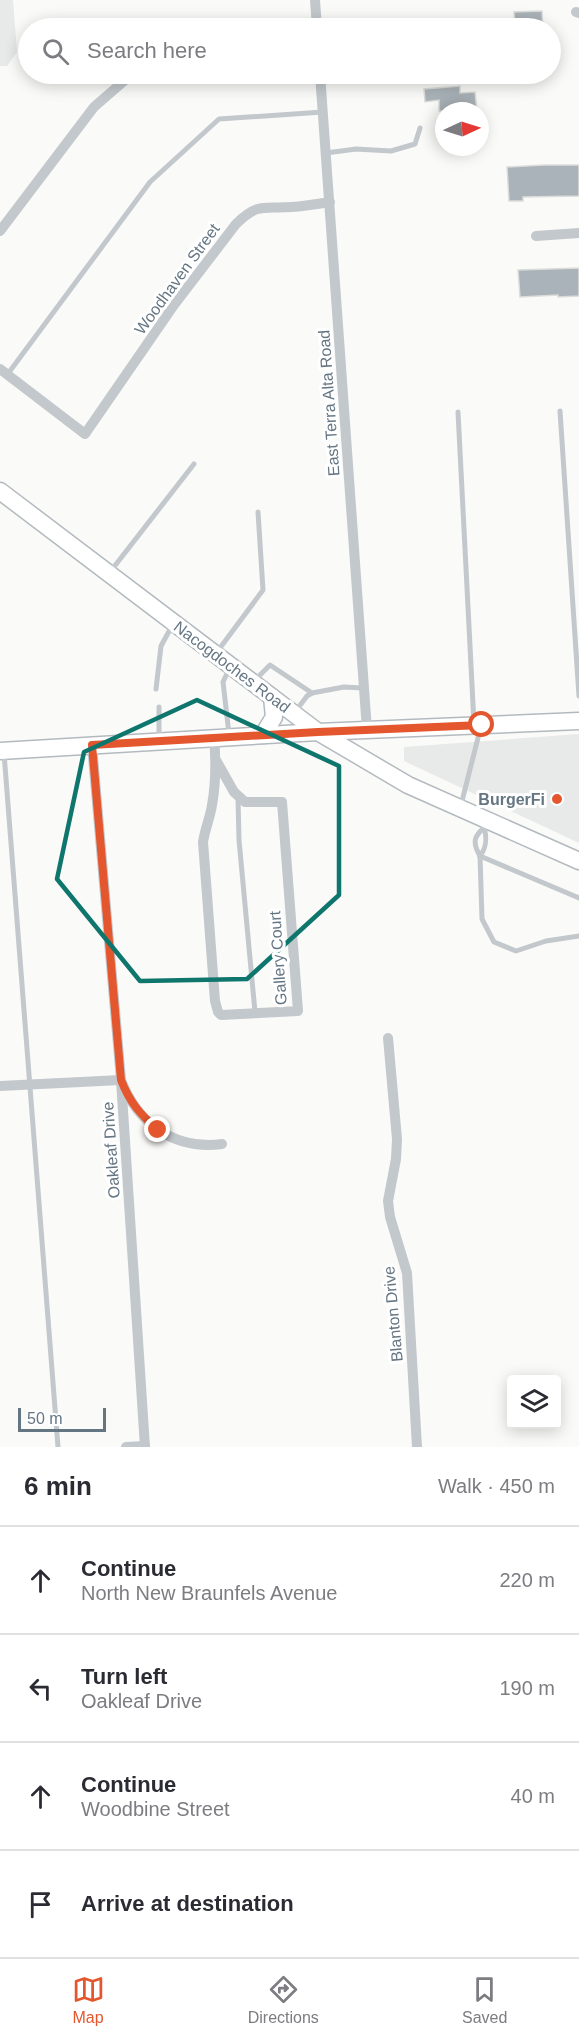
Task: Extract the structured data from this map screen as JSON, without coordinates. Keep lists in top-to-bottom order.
{
  "streets": {
    "main road": ["Nacogdoches Road"],
    "street": [
      "Woodhaven Street",
      "East Terra Alta Road",
      "Gallery Court",
      "Oakleaf Drive",
      "Blanton Drive"
    ]
  },
  "crossings": [
    ["Woodhaven Street", "East Terra Alta Road"]
  ],
  "places": ["BurgerFi"],
  "scale_bar": "50 m",
  "north": "right",
  "page": {
    "search": "Search here",
    "scale": "50 m",
    "heading": ["6 min", "Walk · 450 m"],
    "list": [
      ["Continue", "North New Braunfels Avenue", "220 m"],
      ["Turn left", "Oakleaf Drive", "190 m"],
      ["Continue", "Woodbine Street", "40 m"],
      "Arrive at destination"
    ],
    "nav": ["Map", "Directions", "Saved"]
  }
}
